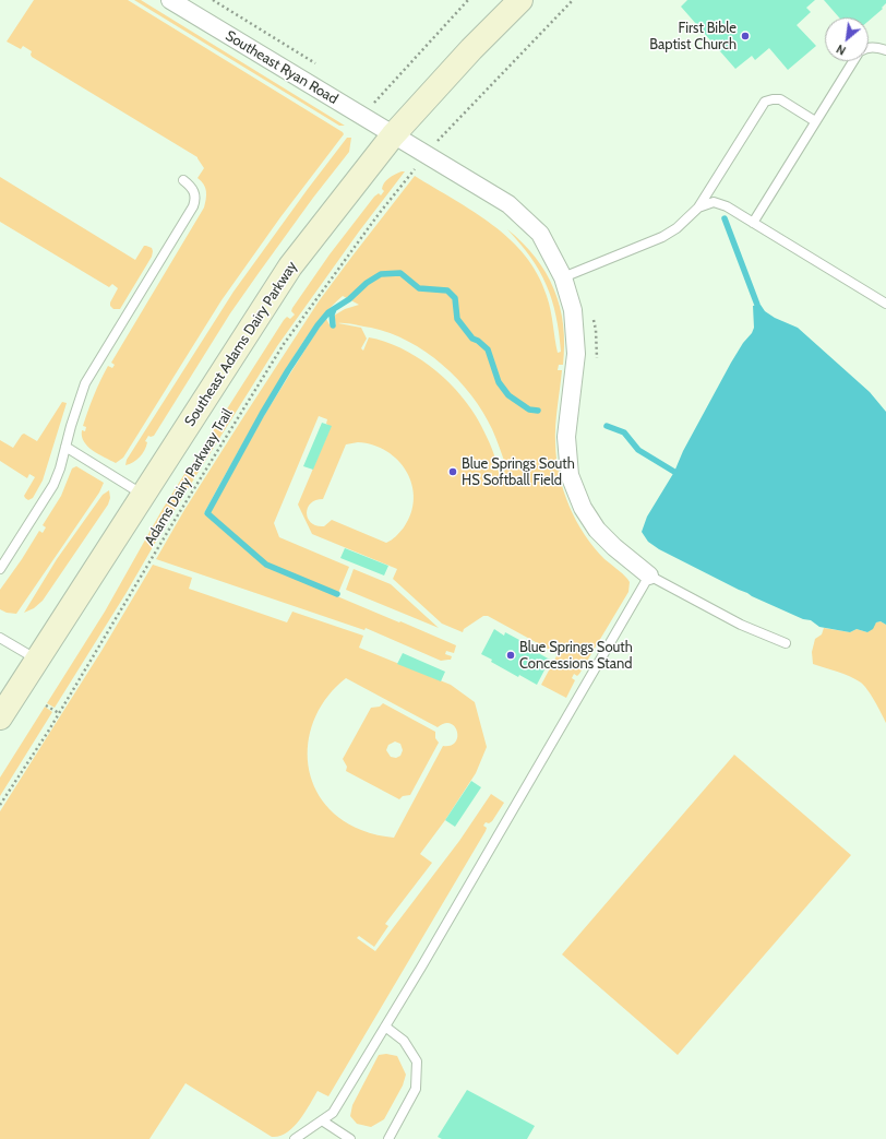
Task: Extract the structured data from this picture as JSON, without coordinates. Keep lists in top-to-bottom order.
{
  "streets": {
    "main road": ["Southeast Adams Dairy Parkway"],
    "street": ["Southeast Ryan Road"],
    "path": ["Adams Dairy Parkway Trail"]
  },
  "crossings": [
    ["Southeast Ryan Road", "Southeast Adams Dairy Parkway"]
  ],
  "places": ["First Bible Baptist Church", "Blue Springs South HS Softball Field", "Blue Springs South Concessions Stand"],
  "north": "bottom left"
}
